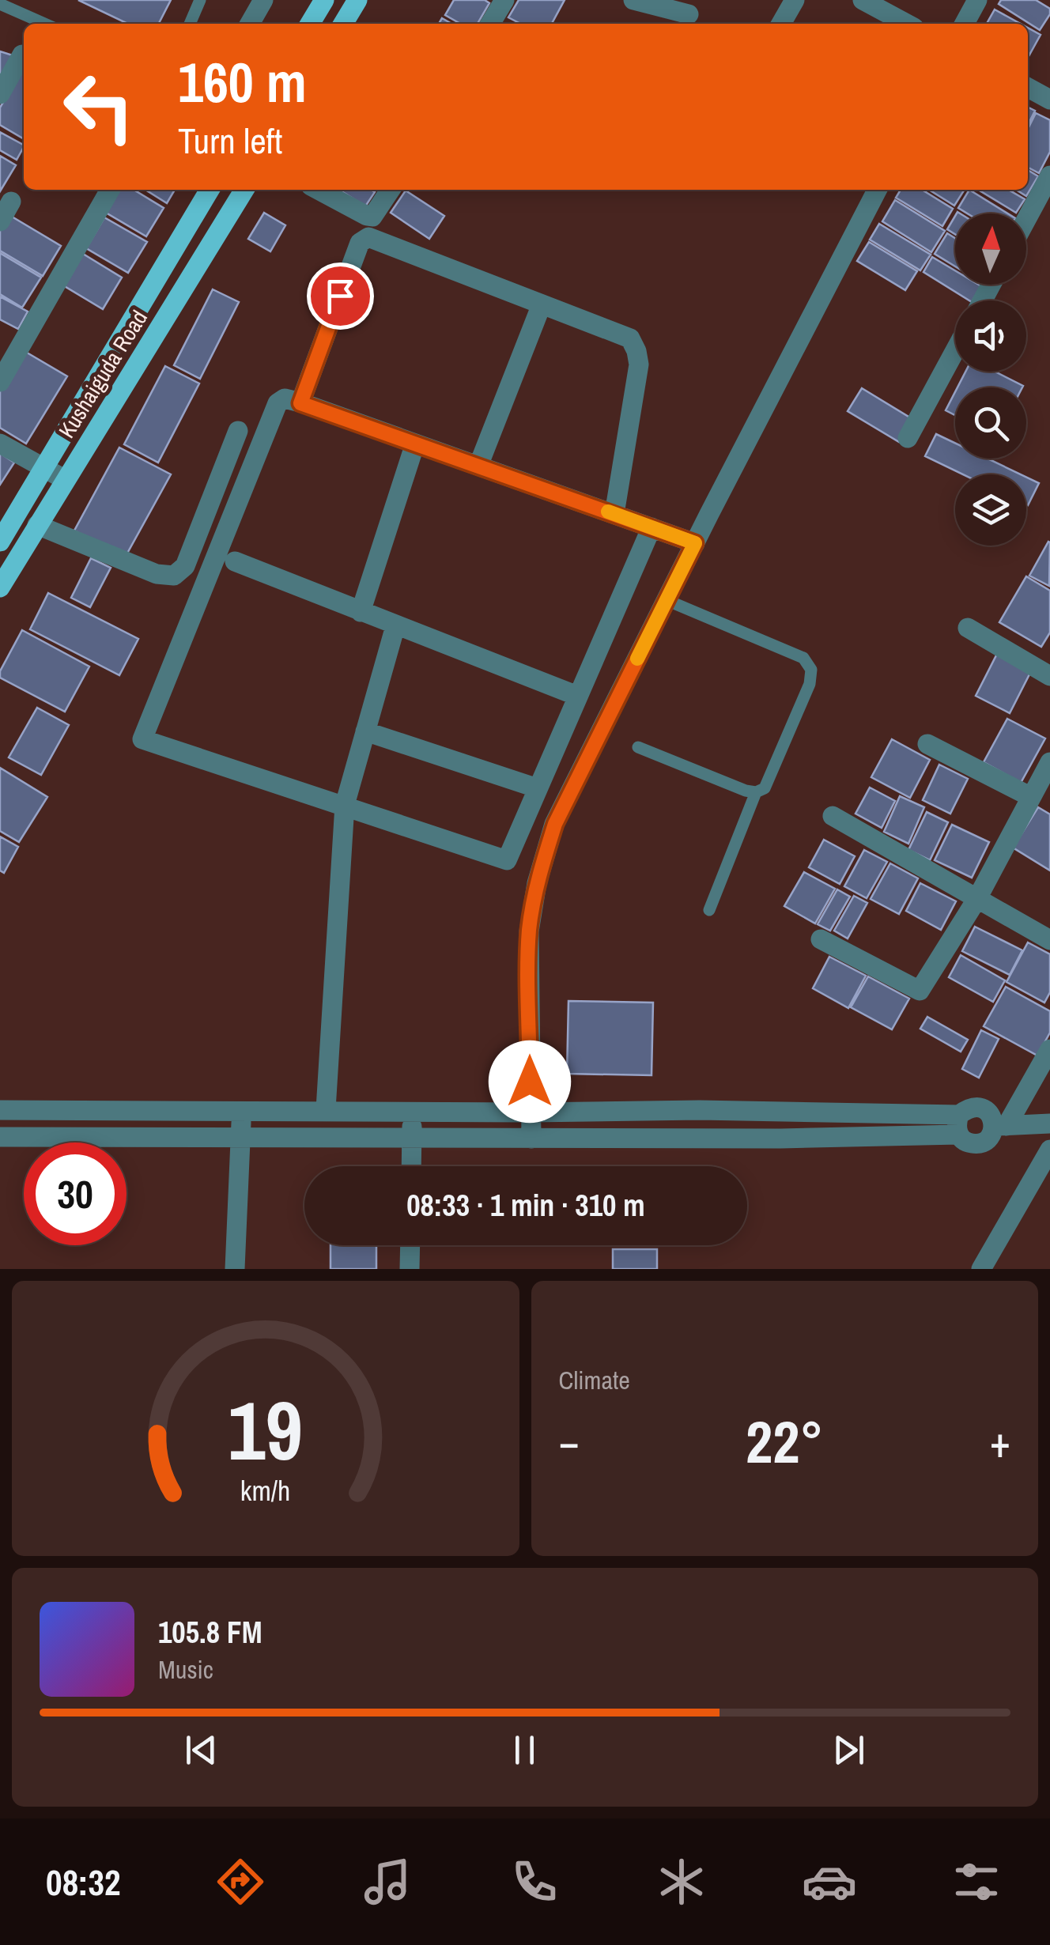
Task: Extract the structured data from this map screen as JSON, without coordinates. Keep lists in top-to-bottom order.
{
  "streets": {
    "main road": ["Kushaiguda Road"]
  },
  "north": "top",
  "page": {
    "turn": ["160 m", "Turn left"],
    "limit": "30",
    "trip": "08:33 · 1 min · 310 m",
    "tile": "Climate",
    "heat": ["−", "22°", "+"],
    "song": ["105.8 FM", "Music"],
    "tabs": "08:32",
    "gauge": ["19", "km/h"]
  }
}
